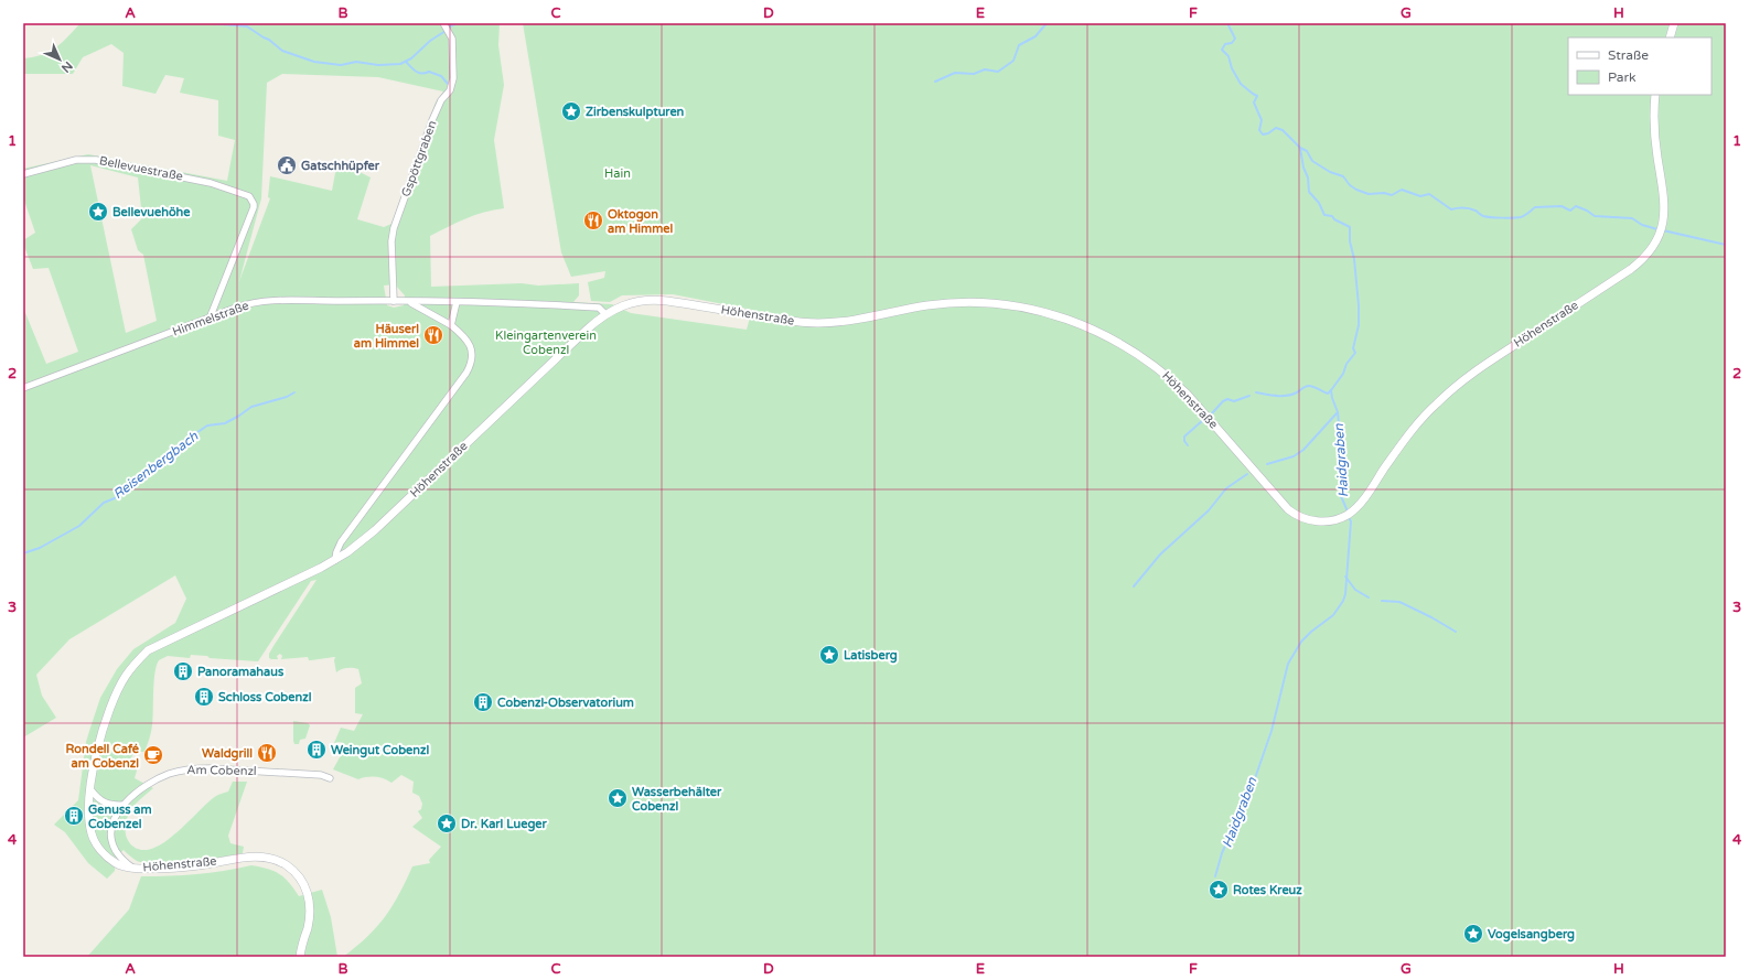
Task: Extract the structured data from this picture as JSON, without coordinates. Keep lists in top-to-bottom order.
{
  "streets": {
    "street": [
      "Gspöttgraben",
      "Bellevuestraße",
      "Höhenstraße",
      "Himmelstraße",
      "Am Cobenzl"
    ]
  },
  "crossings": [
    ["Gspöttgraben", "Himmelstraße"],
    ["Bellevuestraße", "Himmelstraße"],
    ["Höhenstraße", "Himmelstraße"],
    ["Höhenstraße", "Am Cobenzl"]
  ],
  "water": ["Haidgraben", "Reisenbergbach"],
  "parks": ["Hain", "Kleingartenverein Cobenzl"],
  "places": {
    "place": [
      "Zirbenskulpturen",
      "Bellevuehöhe",
      "Latisberg",
      "Wasserbehälter Cobenzl",
      "Dr. Karl Lueger",
      "Rotes Kreuz",
      "Vogelsangberg"
    ],
    "public building": ["Gatschhüpfer"],
    "restaurant": ["Oktogon am Himmel", "Häuserl am Himmel", "Waldgrill"],
    "building": [
      "Panoramahaus",
      "Schloss Cobenzl",
      "Cobenzl-Observatorium",
      "Weingut Cobenzl",
      "Genuss am Cobenzel"
    ],
    "cafe": ["Rondell Café am Cobenzl"]
  },
  "legend": ["Straße", "Park"],
  "north": "bottom right",
  "grid": {
    "columns": [
      "A",
      "B",
      "C",
      "D",
      "E",
      "F",
      "G",
      "H"
    ],
    "rows": [
      "1",
      "2",
      "3",
      "4"
    ]
  }
}
